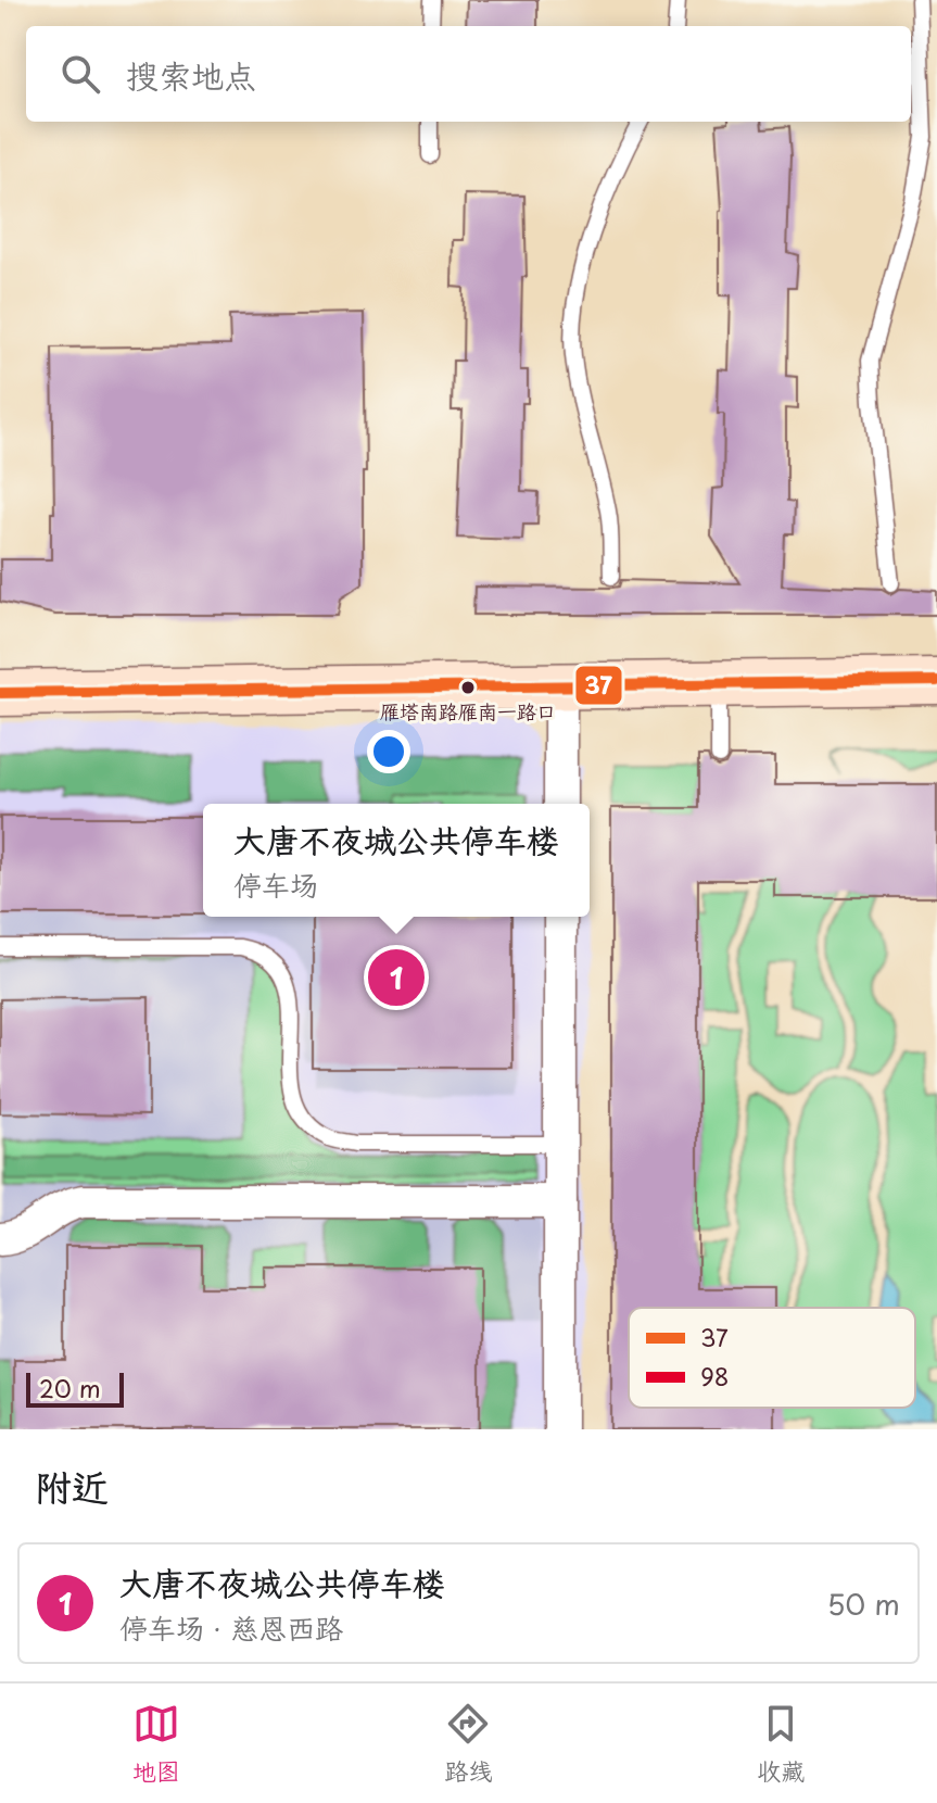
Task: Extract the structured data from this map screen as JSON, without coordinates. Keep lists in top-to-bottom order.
{
  "places": ["雁塔南路雁南一路口"],
  "lines": ["transit line 37"],
  "legend": ["37", "98"],
  "scale_bar": "20 m",
  "page": {
    "search": "搜索地点",
    "popup": ["大唐不夜城公共停车楼", "停车场"],
    "pins": "1",
    "scale": "20 m",
    "heading": "附近",
    "list": [
      {
        "mark": "1",
        "name": "大唐不夜城公共停车楼",
        "note": "停车场 · 慈恩西路",
        "value": "50 m"
      }
    ],
    "nav": ["地图", "路线", "收藏"]
  }
}
